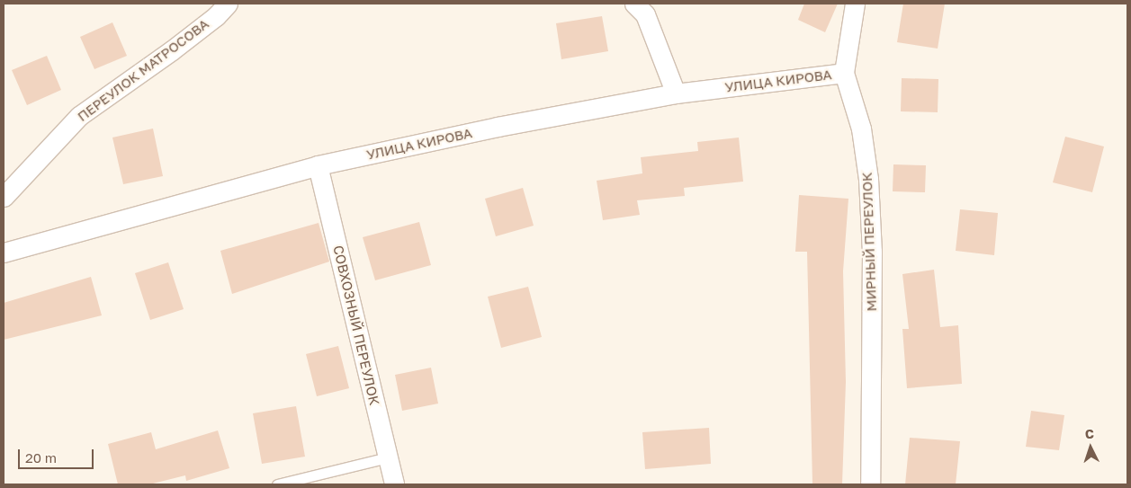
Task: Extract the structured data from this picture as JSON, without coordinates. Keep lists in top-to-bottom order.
{
  "streets": {
    "street": [
      "ПЕРЕУЛОК МАТРОСОВА",
      "УЛИЦА КИРОВА",
      "МИРНЫЙ ПЕРЕУЛОК",
      "СОВХОЗНЫЙ ПЕРЕУЛОК"
    ]
  },
  "crossings": [
    ["УЛИЦА КИРОВА", "МИРНЫЙ ПЕРЕУЛОК"],
    ["УЛИЦА КИРОВА", "СОВХОЗНЫЙ ПЕРЕУЛОК"]
  ],
  "scale_bar": "20 m",
  "north": "top"
}
